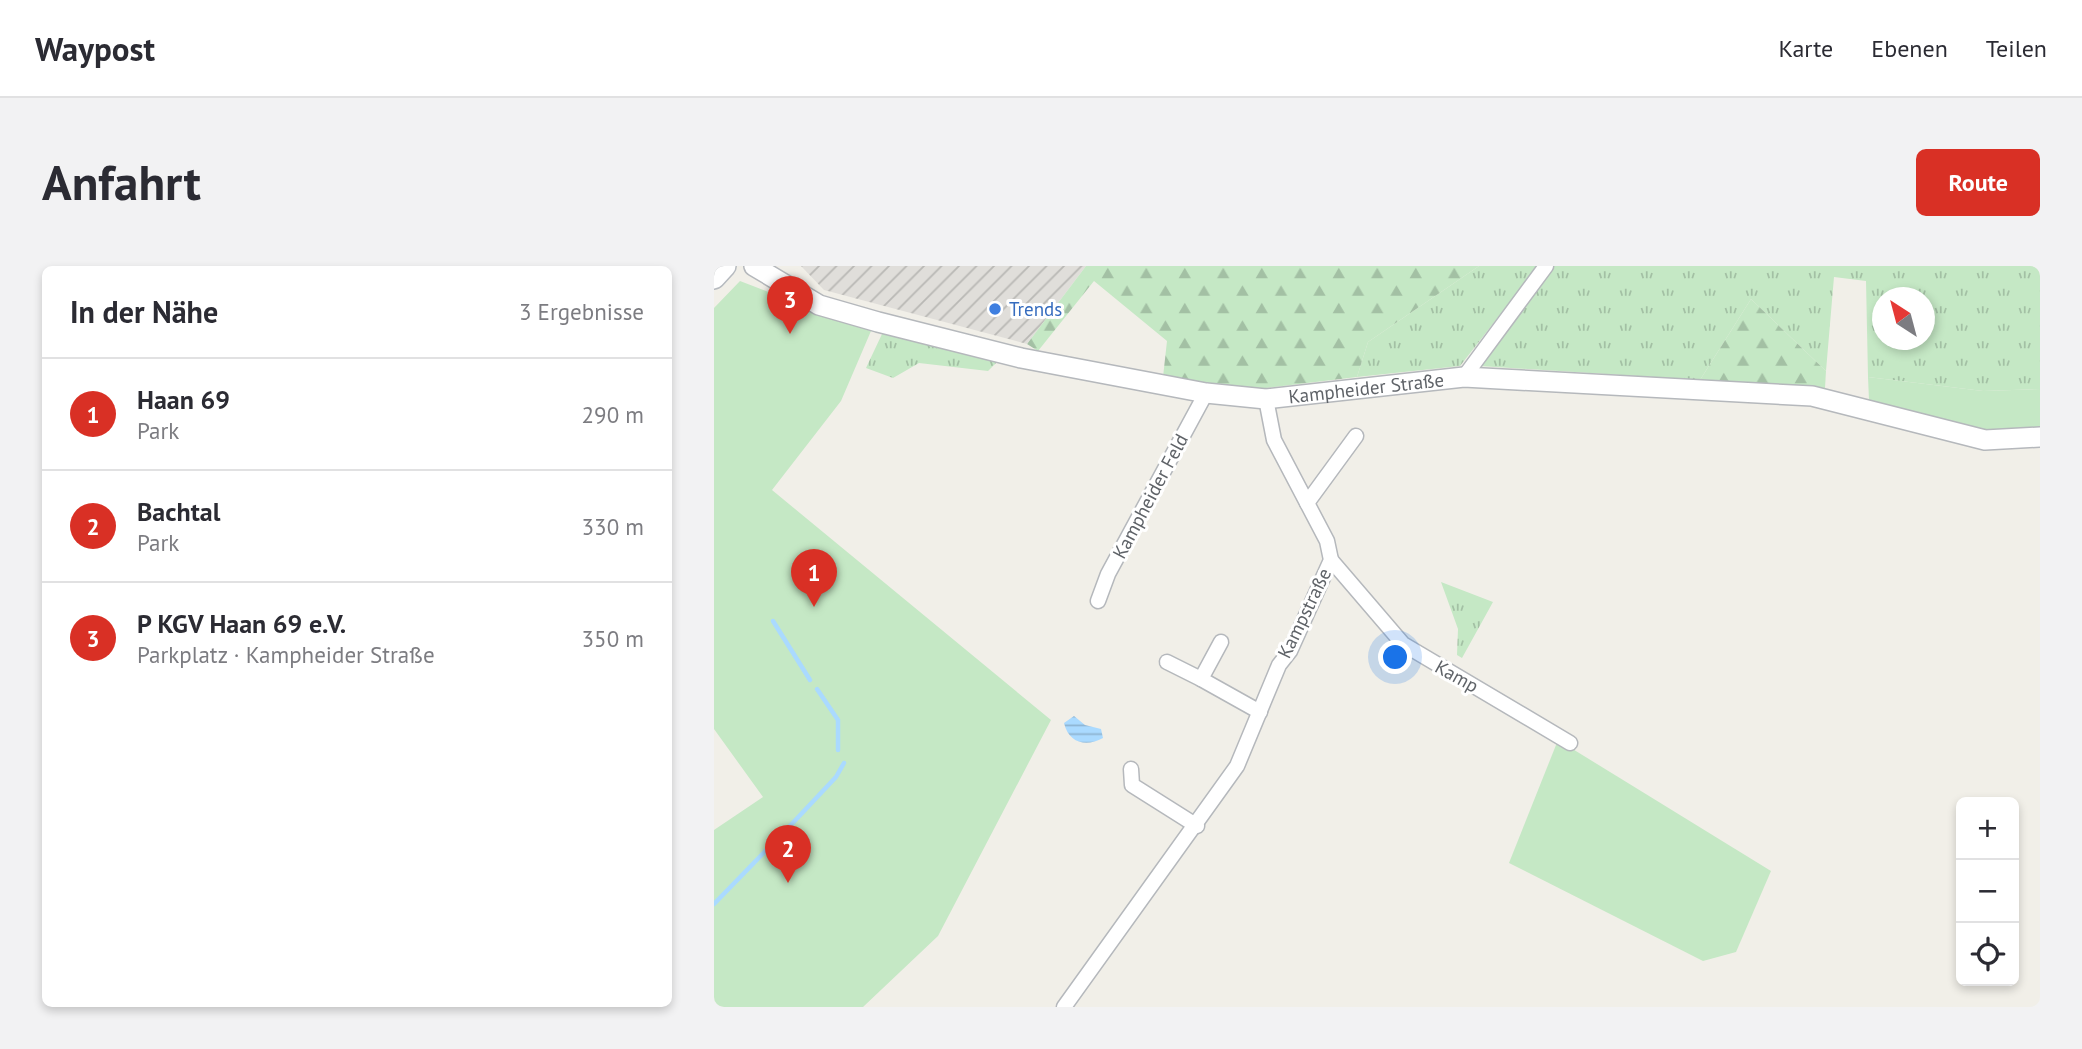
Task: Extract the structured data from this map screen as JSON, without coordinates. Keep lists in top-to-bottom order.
{
  "streets": {
    "street": [
      "Kampheider Straße",
      "Kampheider Feld",
      "Kampstraße",
      "Kamp"
    ]
  },
  "crossings": [
    ["Kampheider Straße", "Kampheider Feld"],
    ["Kampheider Straße", "Kampstraße"],
    ["Kampstraße", "Kamp"]
  ],
  "places": ["Trends"],
  "north": "top left",
  "page": {
    "header": "Waypost",
    "nav": ["Karte", "Ebenen", "Teilen"],
    "buttons": "Route",
    "title": "Anfahrt",
    "heading": ["In der Nähe", "3 Ergebnisse"],
    "pins": ["3", "1", "2"],
    "list": [
      {
        "mark": "1",
        "name": "Haan 69",
        "note": "Park",
        "value": "290 m"
      },
      {
        "mark": "2",
        "name": "Bachtal",
        "note": "Park",
        "value": "330 m"
      },
      {
        "mark": "3",
        "name": "P KGV Haan 69 e.V.",
        "note": "Parkplatz · Kampheider Straße",
        "value": "350 m"
      }
    ],
    "map_buttons": ["+", "−"]
  }
}
